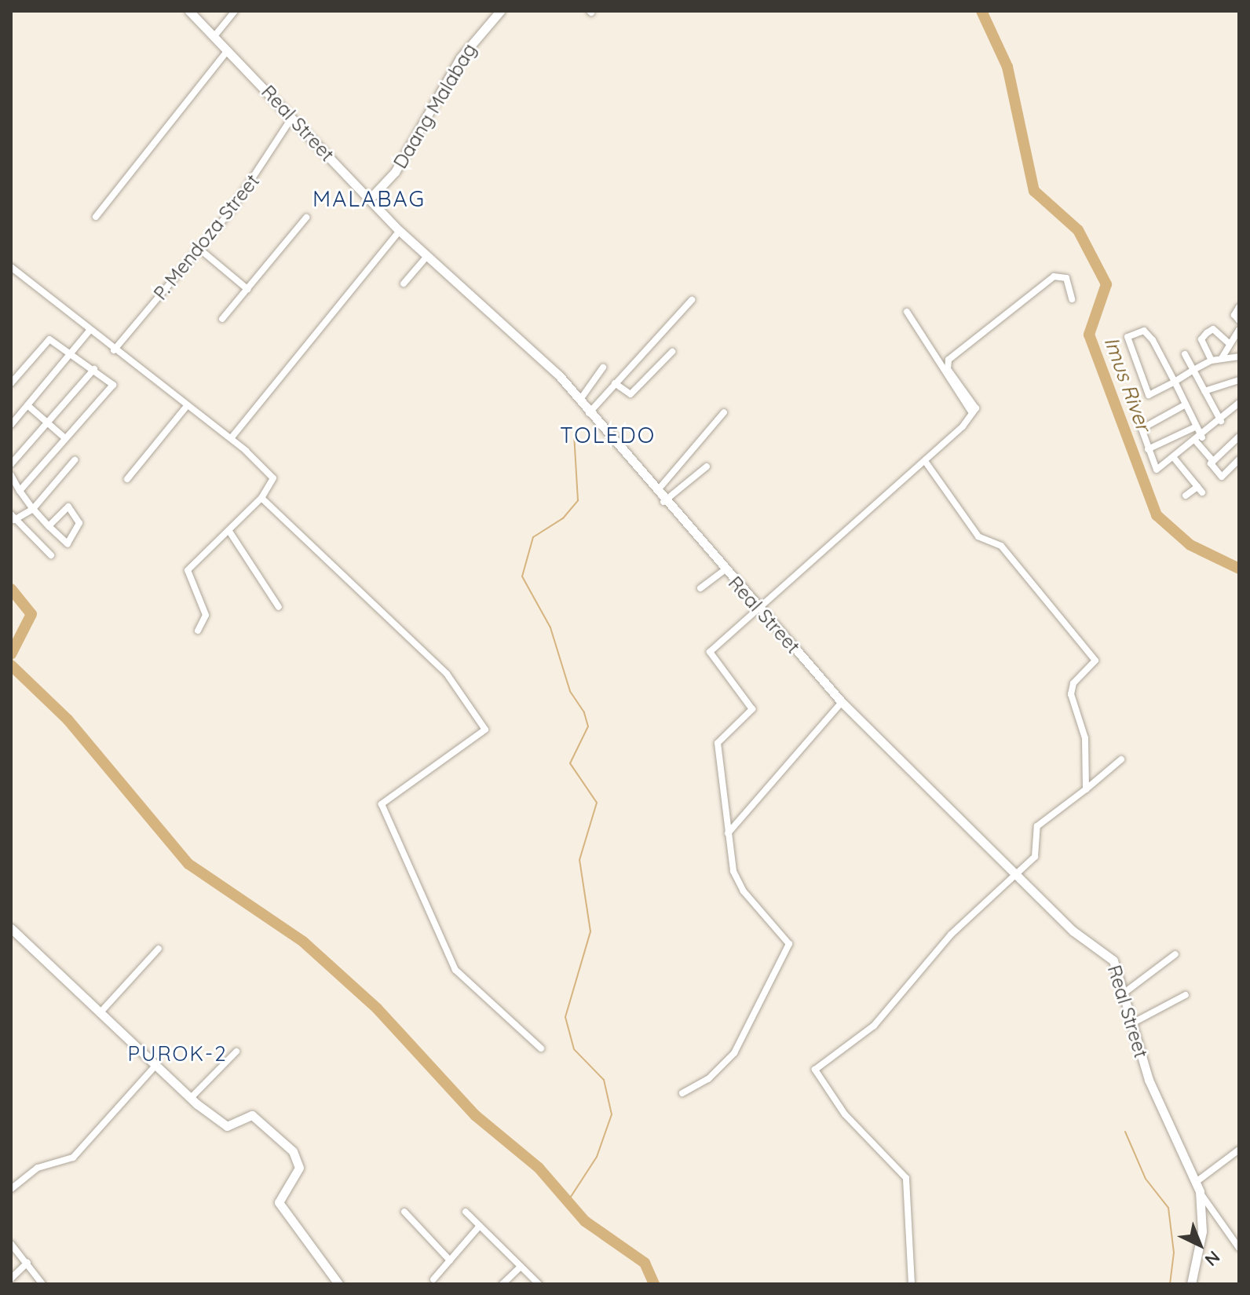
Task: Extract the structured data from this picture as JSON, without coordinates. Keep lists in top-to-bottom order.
{
  "streets": {
    "street": ["Daang Malabag", "Real Street", "P. Mendoza Street"]
  },
  "crossings": [
    ["Daang Malabag", "Real Street"],
    ["Real Street", "P. Mendoza Street"]
  ],
  "districts": ["MALABAG", "TOLEDO", "PUROK-2"],
  "water": ["Imus River"],
  "north": "bottom right"
}
